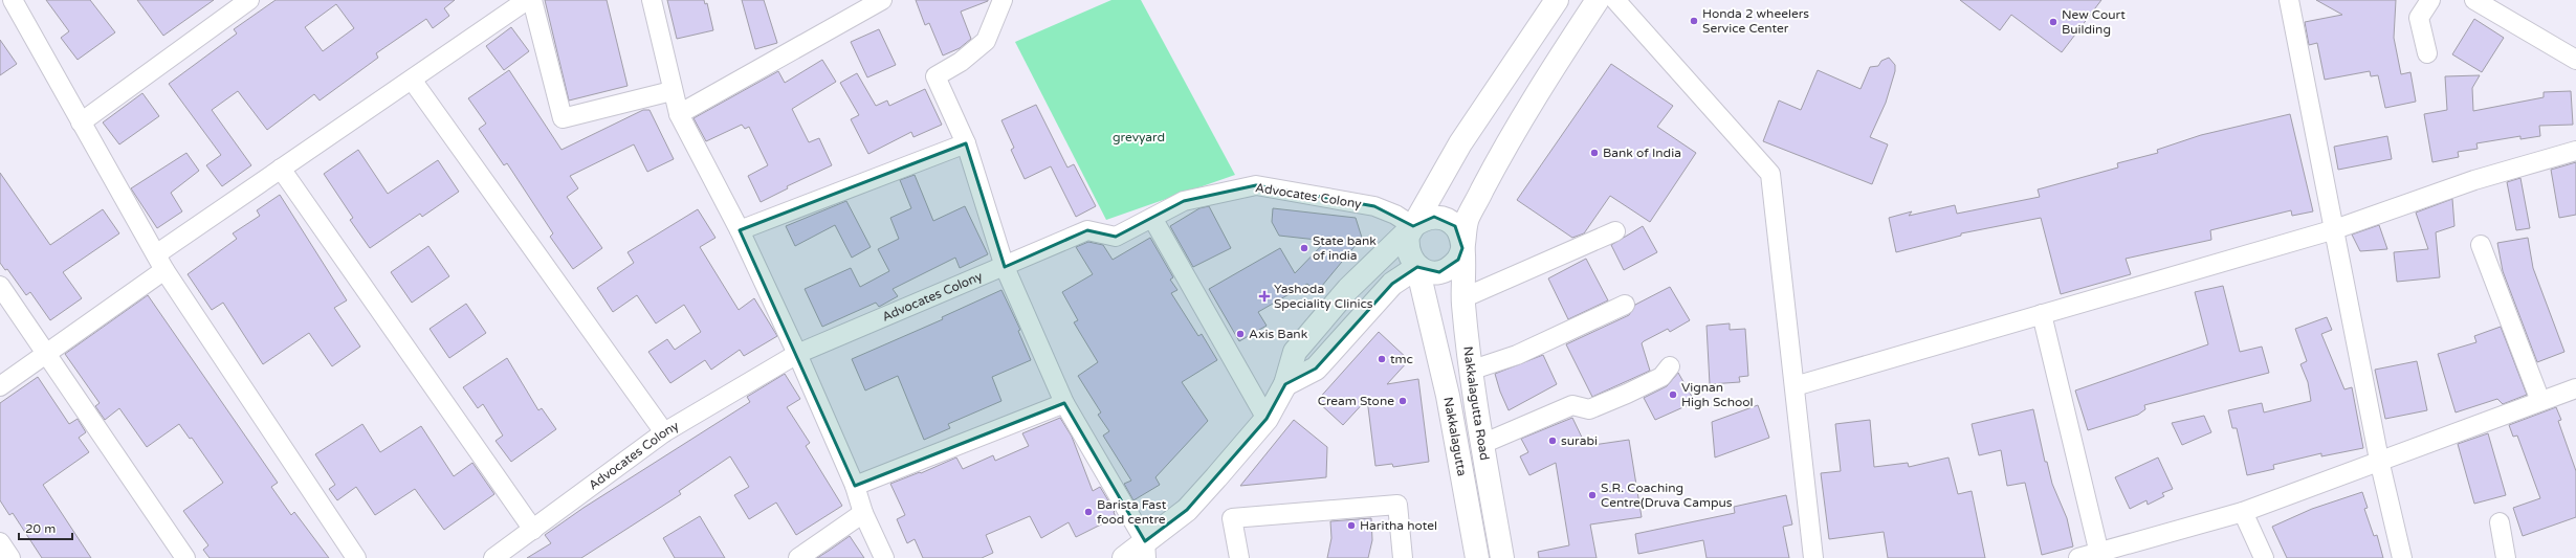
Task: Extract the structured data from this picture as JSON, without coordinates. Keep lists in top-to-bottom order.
{
  "streets": {
    "main road": ["Nakkalagutta Road", "Nakkalagutta"],
    "street": ["Advocates Colony"]
  },
  "crossings": [
    ["Advocates Colony", "Nakkalagutta Road"],
    ["Advocates Colony", "Nakkalagutta"],
    ["Nakkalagutta Road", "Nakkalagutta"]
  ],
  "parks": ["grevyard"],
  "places": {
    "other": [
      "Honda 2 wheelers Service Center",
      "New Court Building",
      "Bank of India",
      "State bank of india",
      "Axis Bank",
      "tmc",
      "Vignan High School",
      "Cream Stone",
      "surabi",
      "S.R. Coaching Centre(Druva Campus",
      "Barista Fast food centre",
      "Haritha hotel"
    ],
    "health": ["Yashoda Speciality Clinics"]
  },
  "scale_bar": "20 m"
}
